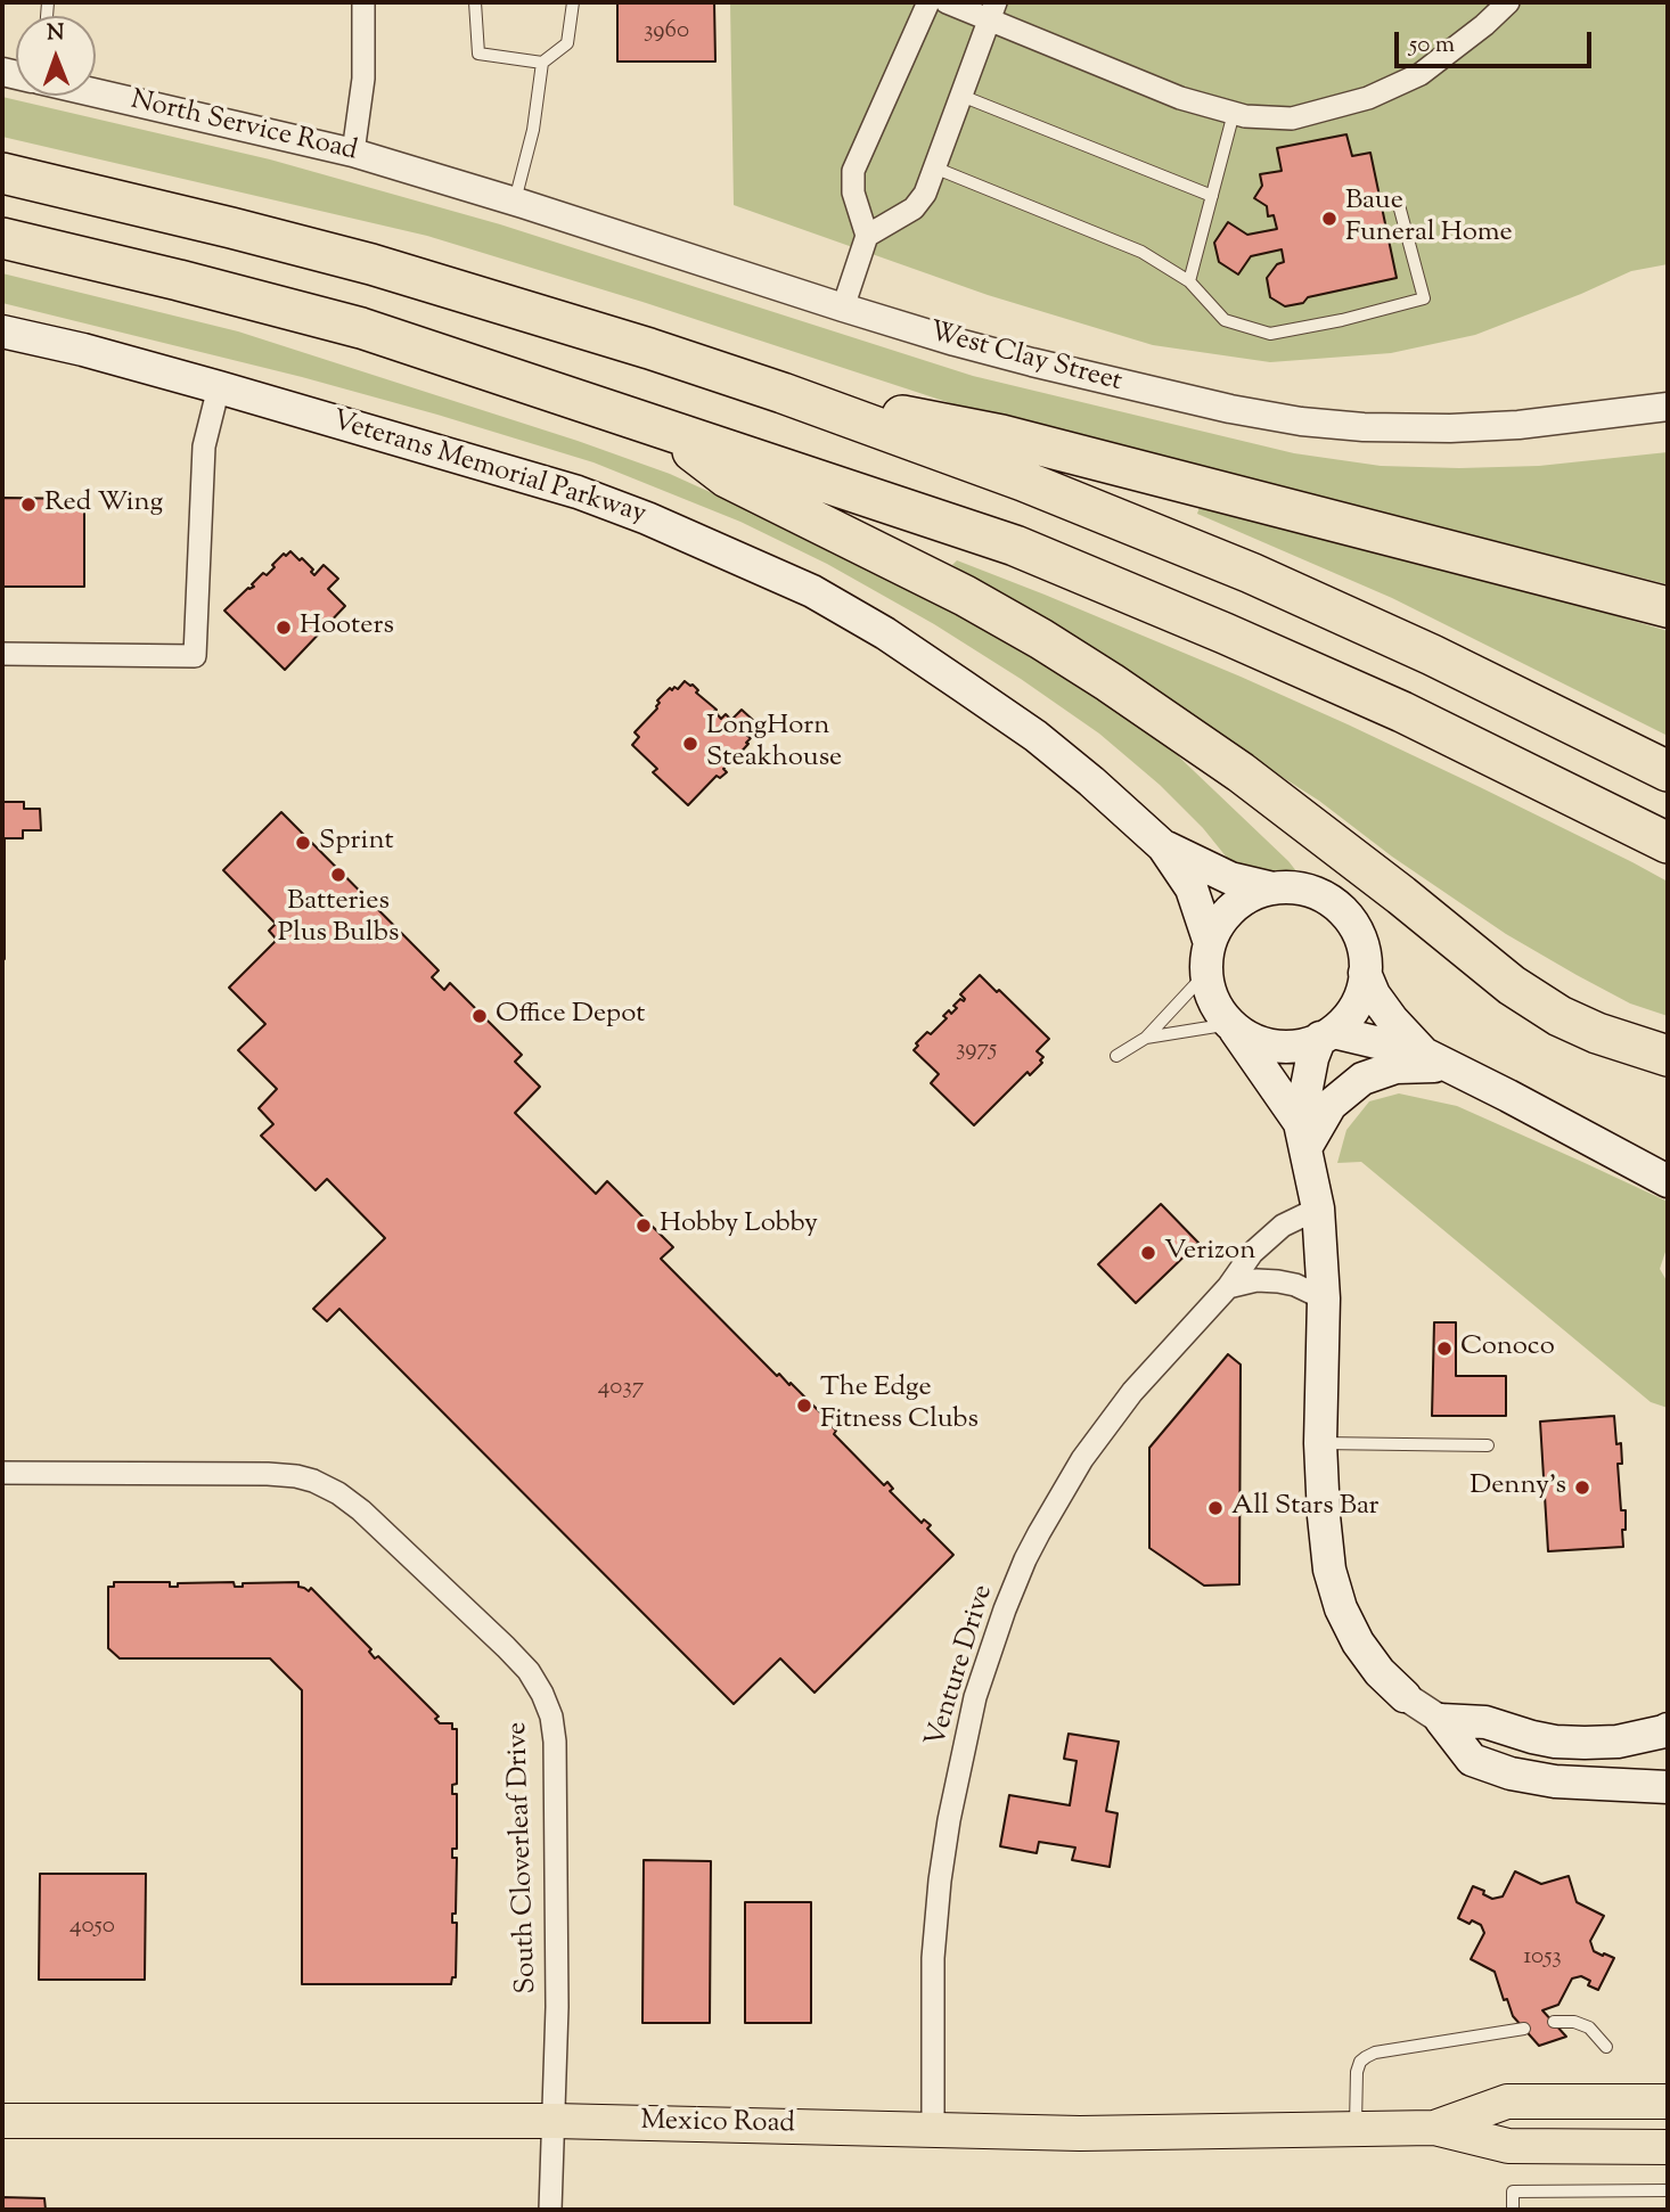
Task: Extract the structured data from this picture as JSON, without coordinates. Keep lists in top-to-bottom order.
{
  "streets": {
    "main road": ["Veterans Memorial Parkway", "Mexico Road"],
    "street": [
      "North Service Road",
      "West Clay Street",
      "Venture Drive",
      "South Cloverleaf Drive"
    ]
  },
  "crossings": [
    ["North Service Road", "West Clay Street"],
    ["Venture Drive", "Mexico Road"],
    ["South Cloverleaf Drive", "Mexico Road"]
  ],
  "places": [
    "Baue Funeral Home",
    "Red Wing",
    "Hooters",
    "LongHorn Steakhouse",
    "Sprint",
    "Batteries Plus Bulbs",
    "Office Depot",
    "Hobby Lobby",
    "Verizon",
    "Conoco",
    "The Edge Fitness Clubs",
    "Denny's",
    "All Stars Bar"
  ],
  "house_numbers": [
    "3960",
    "3975",
    "4037",
    "4050",
    "1053"
  ],
  "scale_bar": "50 m",
  "north": "top"
}
